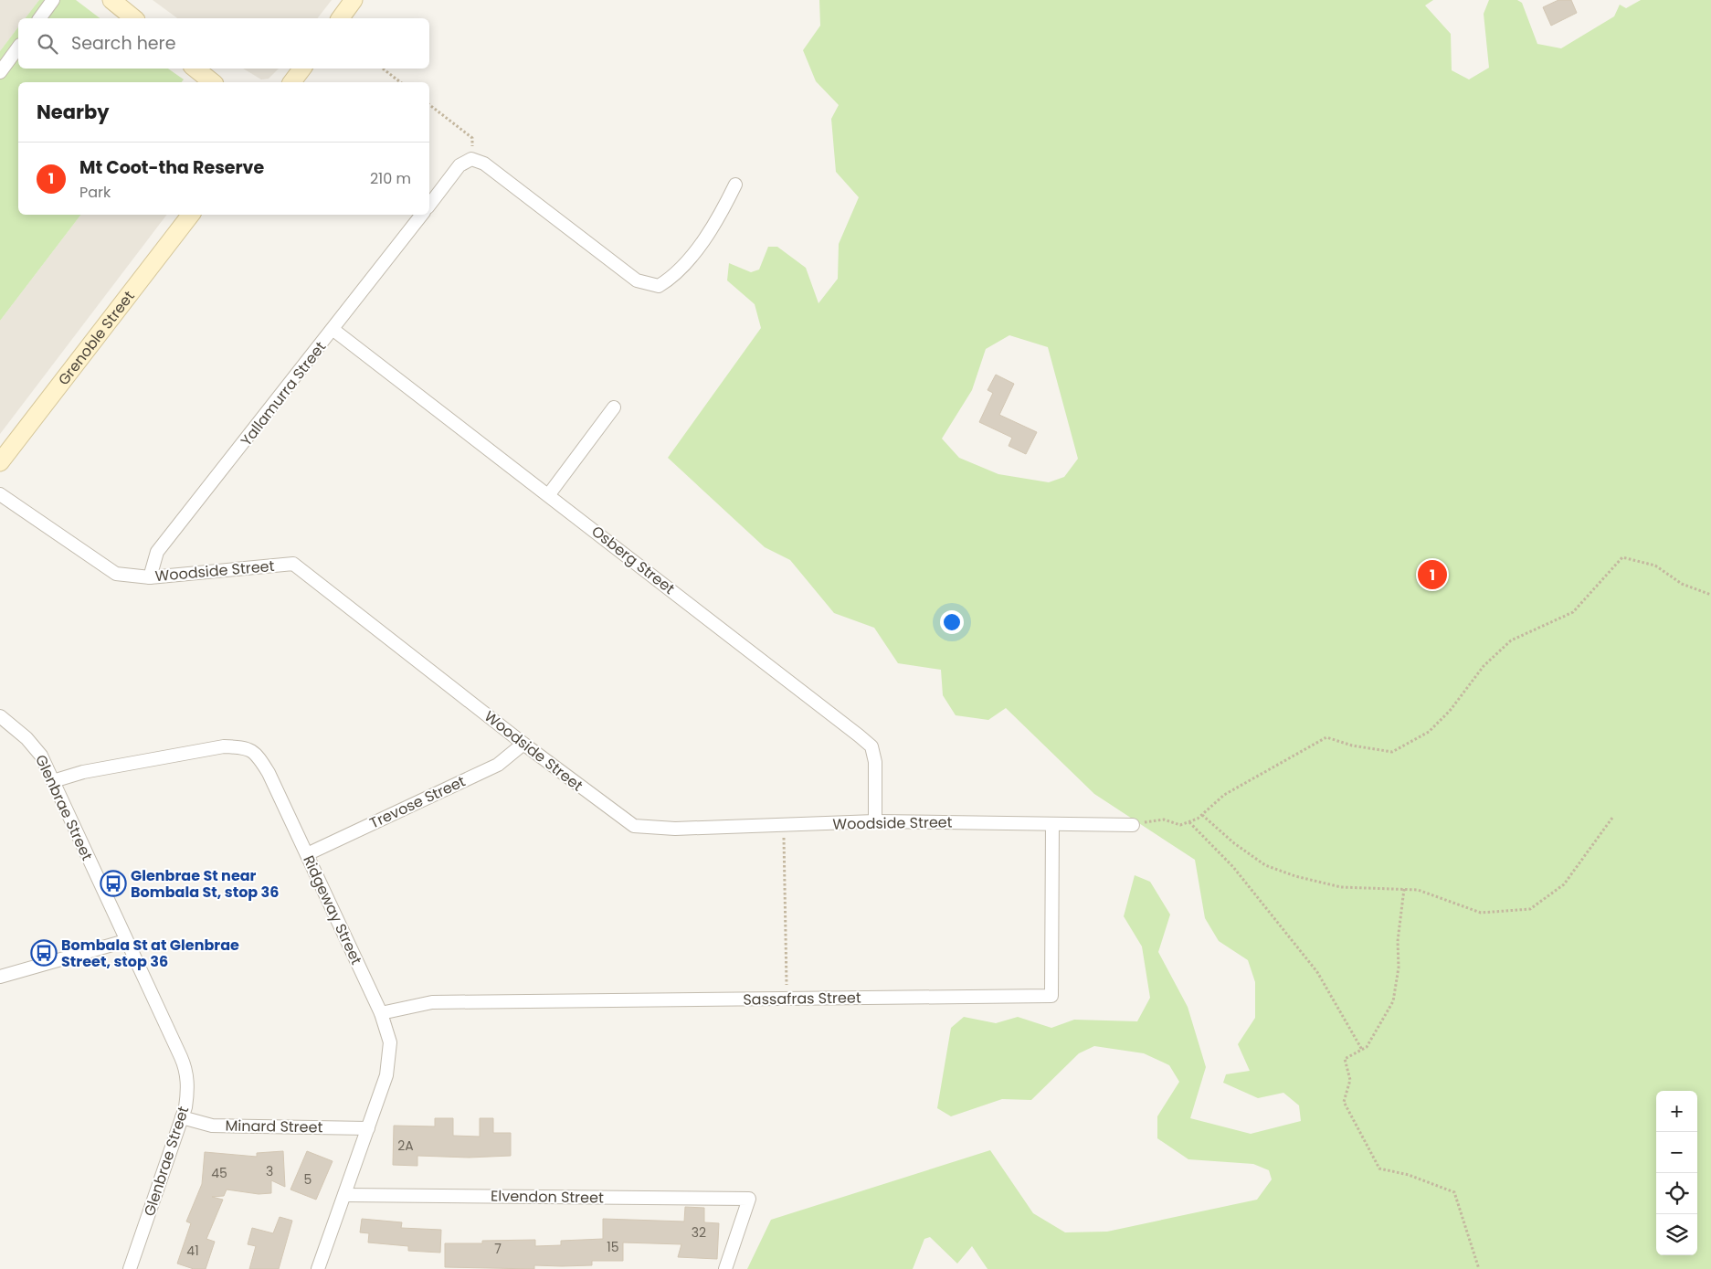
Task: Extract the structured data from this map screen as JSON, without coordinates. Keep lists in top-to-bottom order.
{
  "streets": {
    "street": [
      "Grenoble Street",
      "Yallamurra Street",
      "Osberg Street",
      "Woodside Street",
      "Trevose Street",
      "Glenbrae Street",
      "Ridgeway Street",
      "Sassafras Street",
      "Minard Street",
      "Elvendon Street"
    ]
  },
  "crossings": [
    ["Yallamurra Street", "Osberg Street"],
    ["Yallamurra Street", "Woodside Street"],
    ["Osberg Street", "Woodside Street"],
    ["Woodside Street", "Trevose Street"],
    ["Woodside Street", "Sassafras Street"],
    ["Trevose Street", "Ridgeway Street"],
    ["Glenbrae Street", "Ridgeway Street"],
    ["Glenbrae Street", "Minard Street"],
    ["Ridgeway Street", "Sassafras Street"],
    ["Ridgeway Street", "Minard Street"],
    ["Ridgeway Street", "Elvendon Street"]
  ],
  "places": {
    "bus stop": ["Glenbrae St near Bombala St, stop 36", "Bombala St at Glenbrae Street, stop 36"]
  },
  "house_numbers": [
    "2A",
    "3",
    "45",
    "5",
    "32",
    "15",
    "7",
    "41"
  ],
  "page": {
    "search": "Search here",
    "heading": "Nearby",
    "list": [
      {
        "mark": "1",
        "name": "Mt Coot-tha Reserve",
        "note": "Park",
        "value": "210 m"
      }
    ],
    "pins": "1",
    "map_buttons": ["+", "−"]
  }
}
